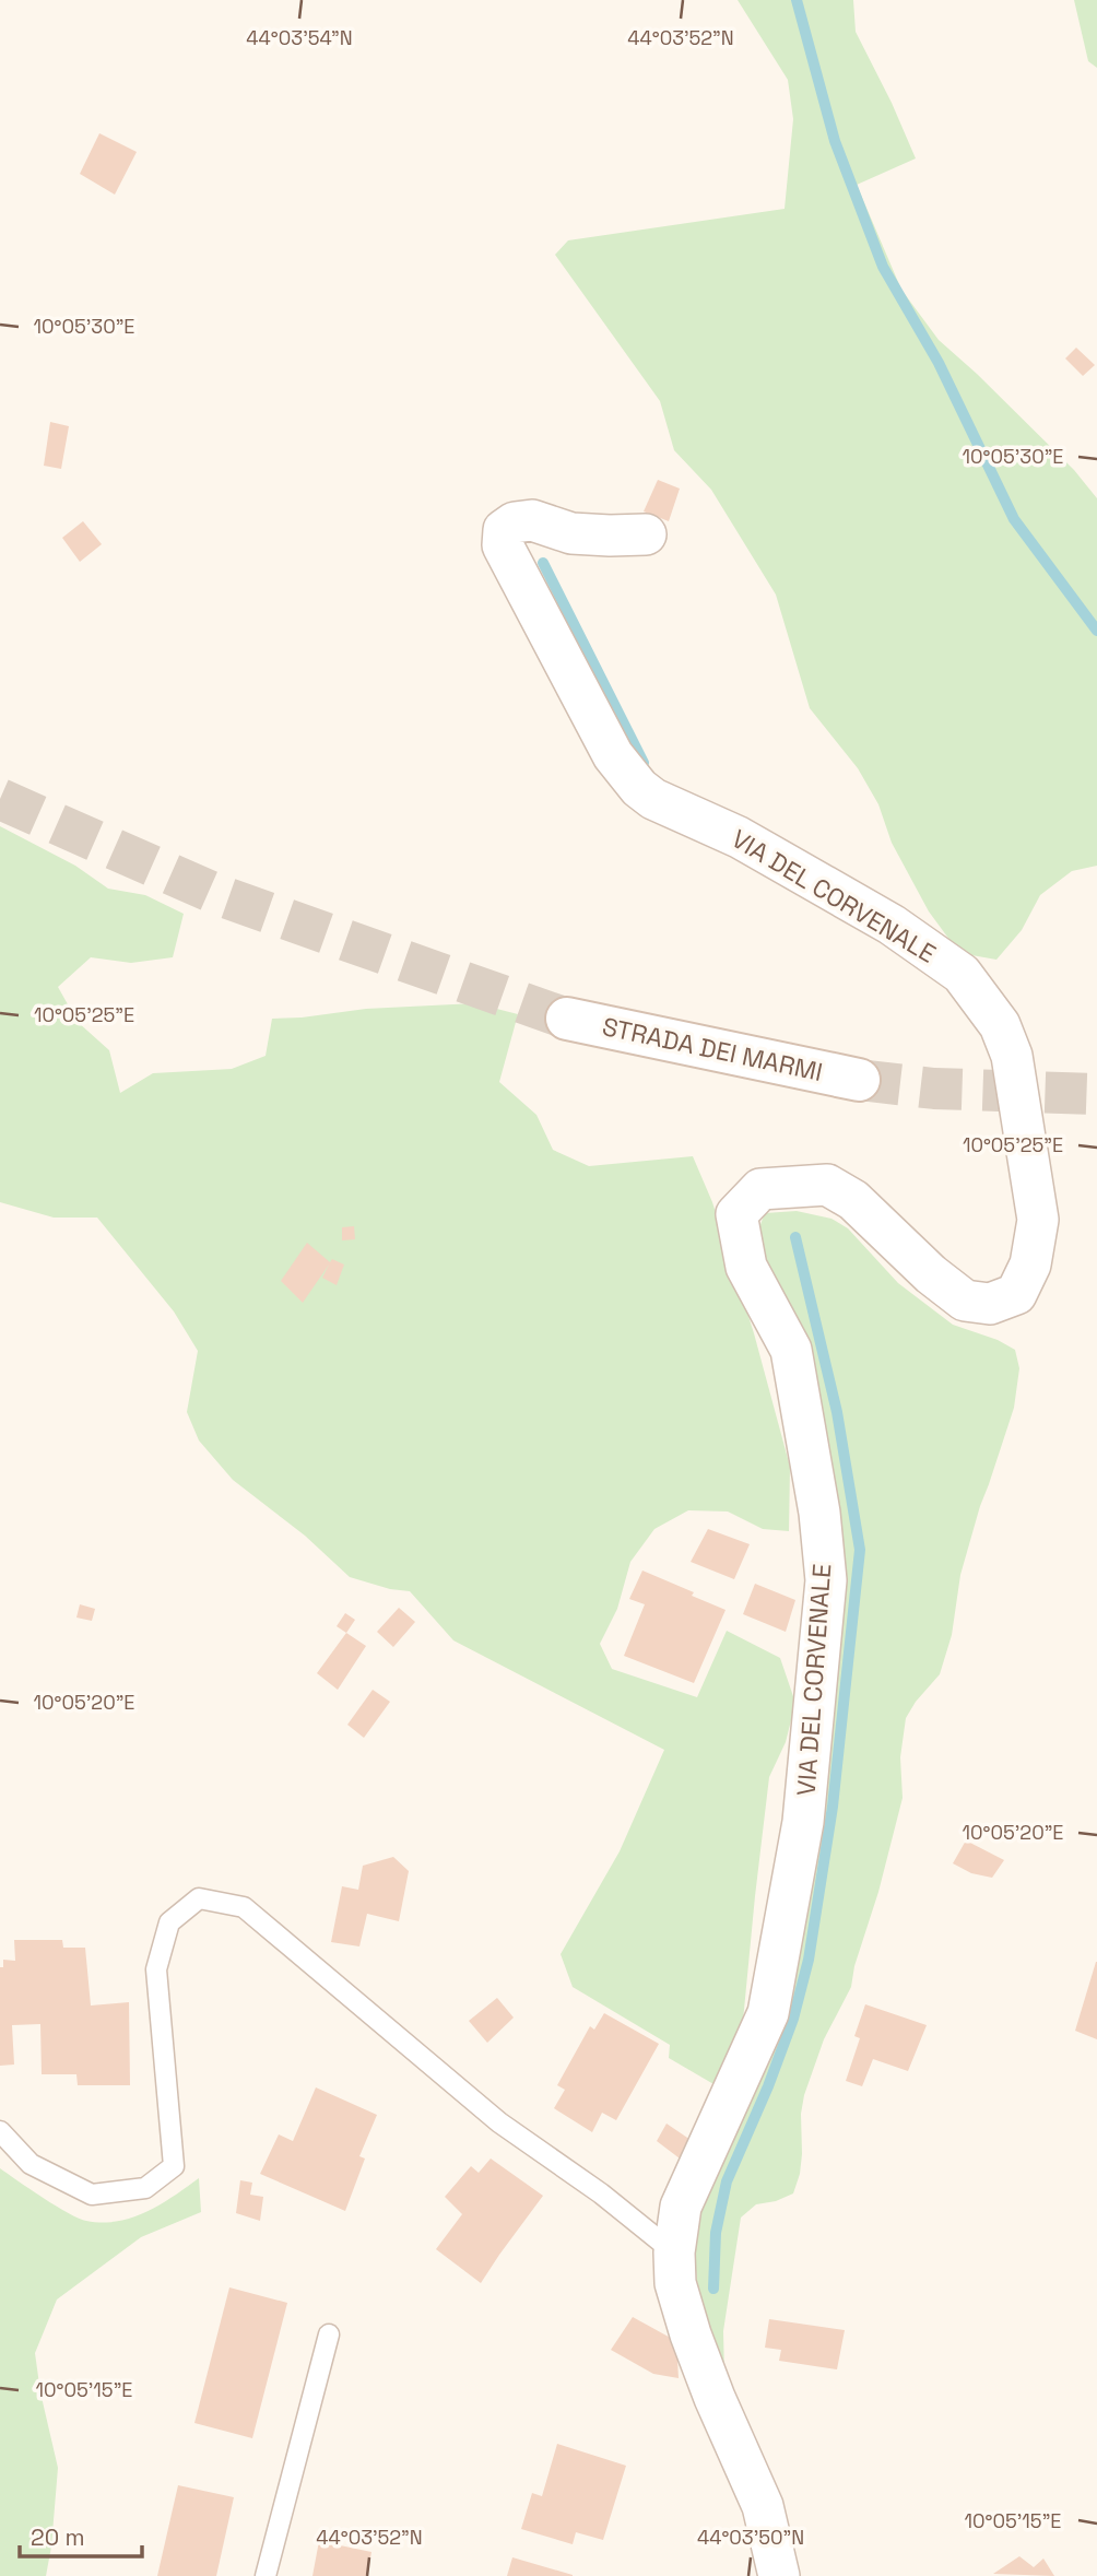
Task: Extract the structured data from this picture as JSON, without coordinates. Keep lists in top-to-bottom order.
{
  "streets": {
    "main road": ["STRADA DEI MARMI"],
    "street": ["VIA DEL CORVENALE"]
  },
  "scale_bar": "20 m",
  "coordinates": [
    "44°03'54\"N",
    "44°03'52\"N",
    "10°05'30\"E",
    "10°05'25\"E",
    "10°05'20\"E",
    "10°05'15\"E",
    "44°03'50\"N"
  ]
}
